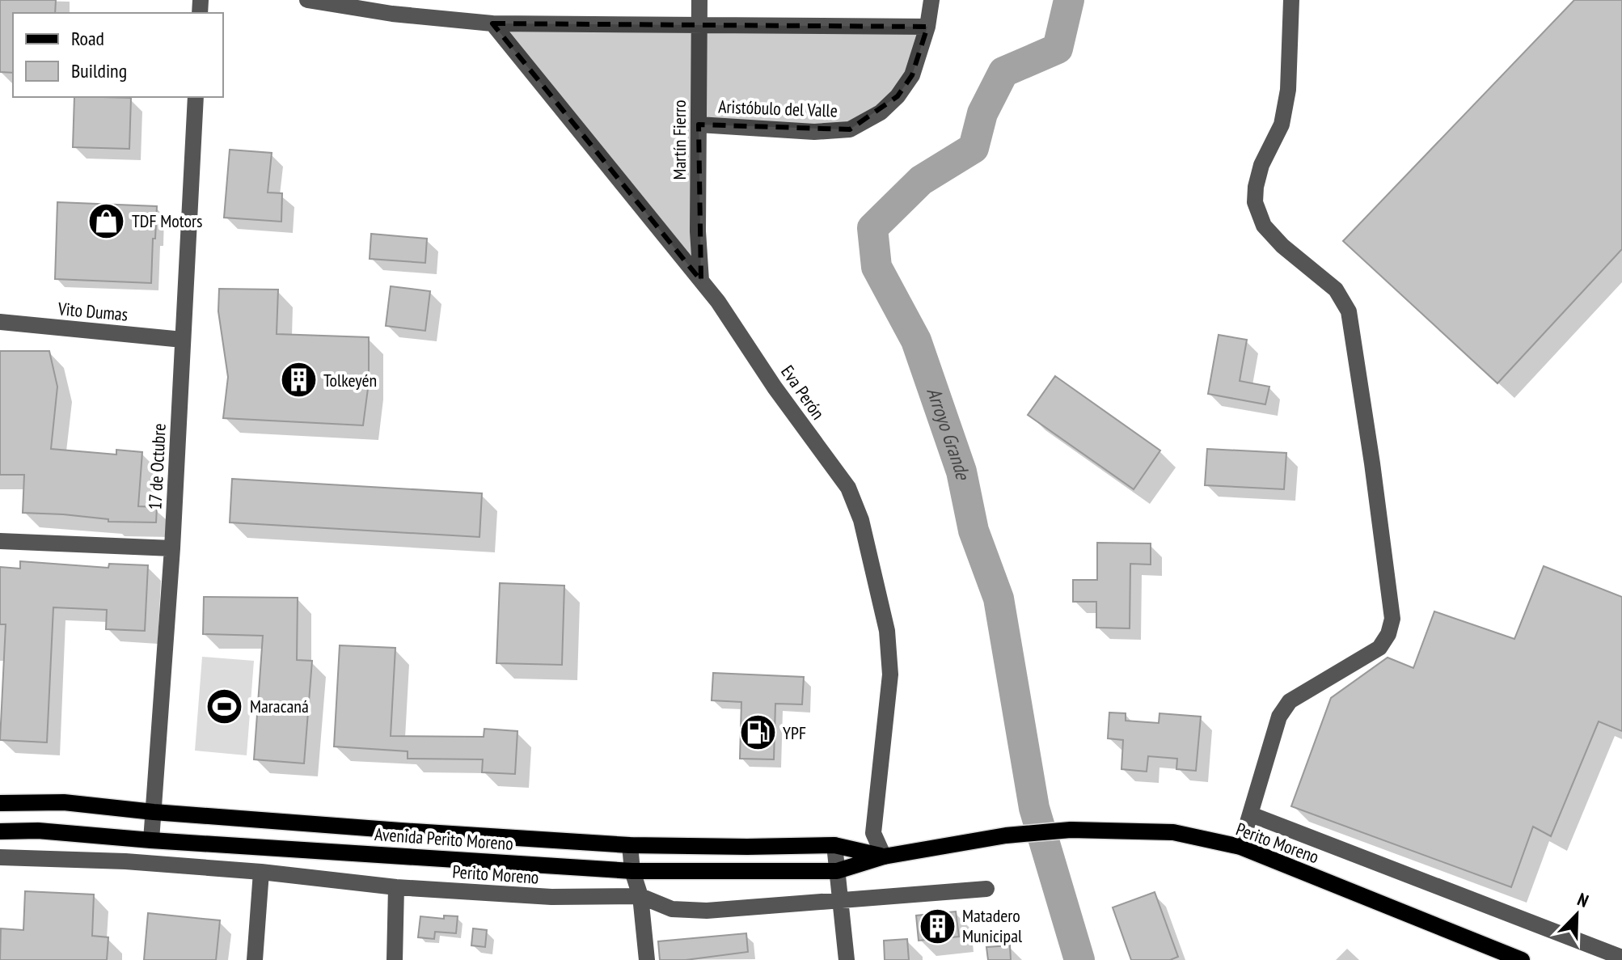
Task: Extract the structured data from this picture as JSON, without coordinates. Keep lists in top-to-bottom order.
{
  "streets": {
    "main road": ["Avenida Perito Moreno", "Perito Moreno"],
    "street": [
      "Aristóbulo del Valle",
      "Martín Fierro",
      "Vito Dumas",
      "Eva Perón",
      "17 de Octubre"
    ]
  },
  "crossings": [
    ["Aristóbulo del Valle", "Martín Fierro"],
    ["Martín Fierro", "Eva Perón"],
    ["Vito Dumas", "17 de Octubre"],
    ["Eva Perón", "Avenida Perito Moreno"],
    ["17 de Octubre", "Avenida Perito Moreno"],
    ["Avenida Perito Moreno", "Perito Moreno"]
  ],
  "water": ["Arroyo Grande"],
  "places": {
    "shop": ["TDF Motors"],
    "building": ["Tolkeyén", "Matadero Municipal"],
    "sports": ["Maracaná"],
    "fuel station": ["YPF"]
  },
  "legend": ["Road", "Building"],
  "north": "top right"
}
